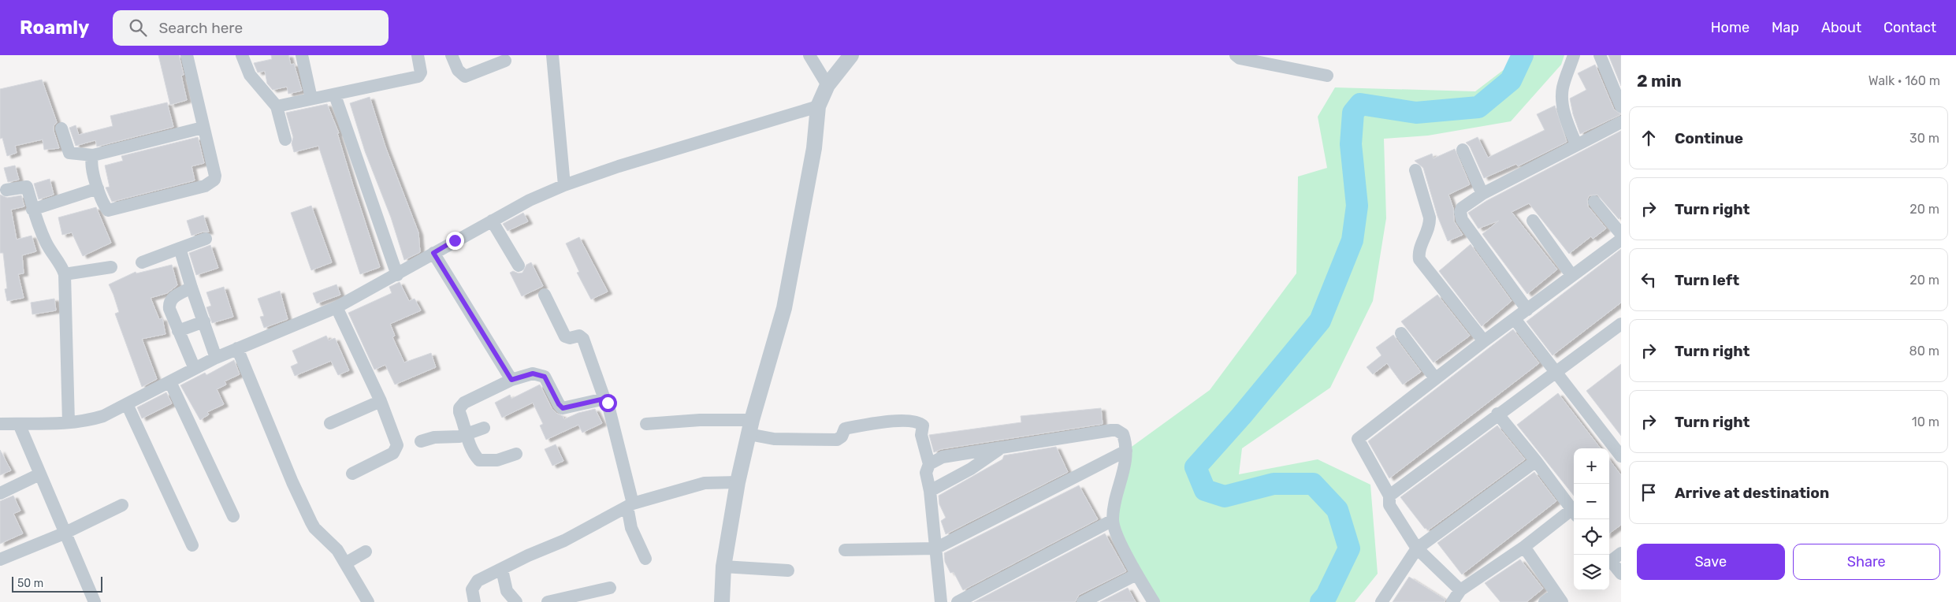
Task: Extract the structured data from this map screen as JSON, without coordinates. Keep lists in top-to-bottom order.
{
  "scale_bar": "50 m",
  "page": {
    "header": "Roamly",
    "search": "Search here",
    "nav": [
      "Home",
      "Map",
      "About",
      "Contact"
    ],
    "heading": ["2 min", "Walk · 160 m"],
    "list": [
      ["Continue", "30 m"],
      ["Turn right", "20 m"],
      ["Turn left", "20 m"],
      ["Turn right", "80 m"],
      ["Turn right", "10 m"],
      "Arrive at destination"
    ],
    "map_buttons": ["+", "−"],
    "buttons": ["Save", "Share"],
    "scale": "50 m"
  }
}
